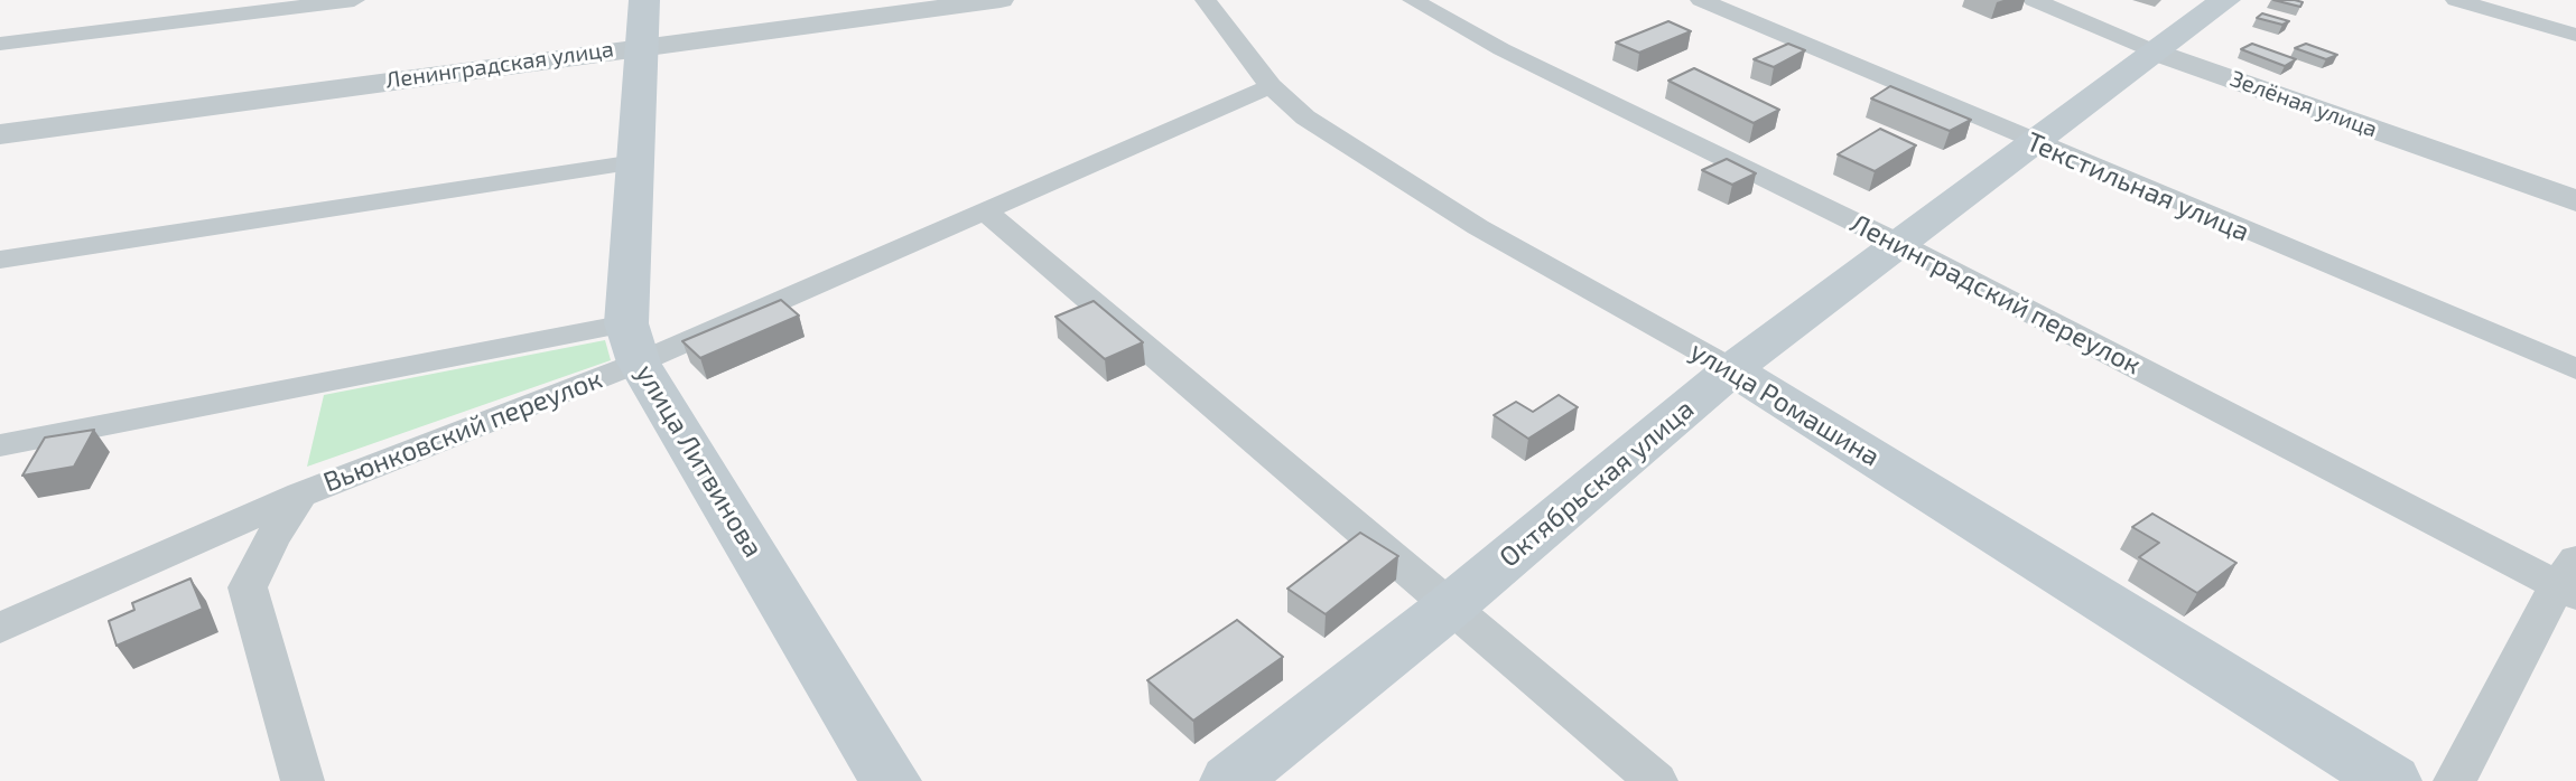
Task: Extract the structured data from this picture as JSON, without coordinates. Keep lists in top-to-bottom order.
{
  "streets": {
    "main road": ["улица Ромашина", "улица Литвинова", "Октябрьская улица"],
    "street": [
      "Ленинградская улица",
      "Зелёная улица",
      "Текстильная улица",
      "Ленинградский переулок",
      "Вьюнковский переулок"
    ]
  },
  "crossings": [
    ["Зелёная улица", "Октябрьская улица"],
    ["Текстильная улица", "Октябрьская улица"],
    ["Ленинградский переулок", "Октябрьская улица"],
    ["улица Ромашина", "Вьюнковский переулок"],
    ["улица Ромашина", "Октябрьская улица"],
    ["Вьюнковский переулок", "улица Литвинова"]
  ]
}
